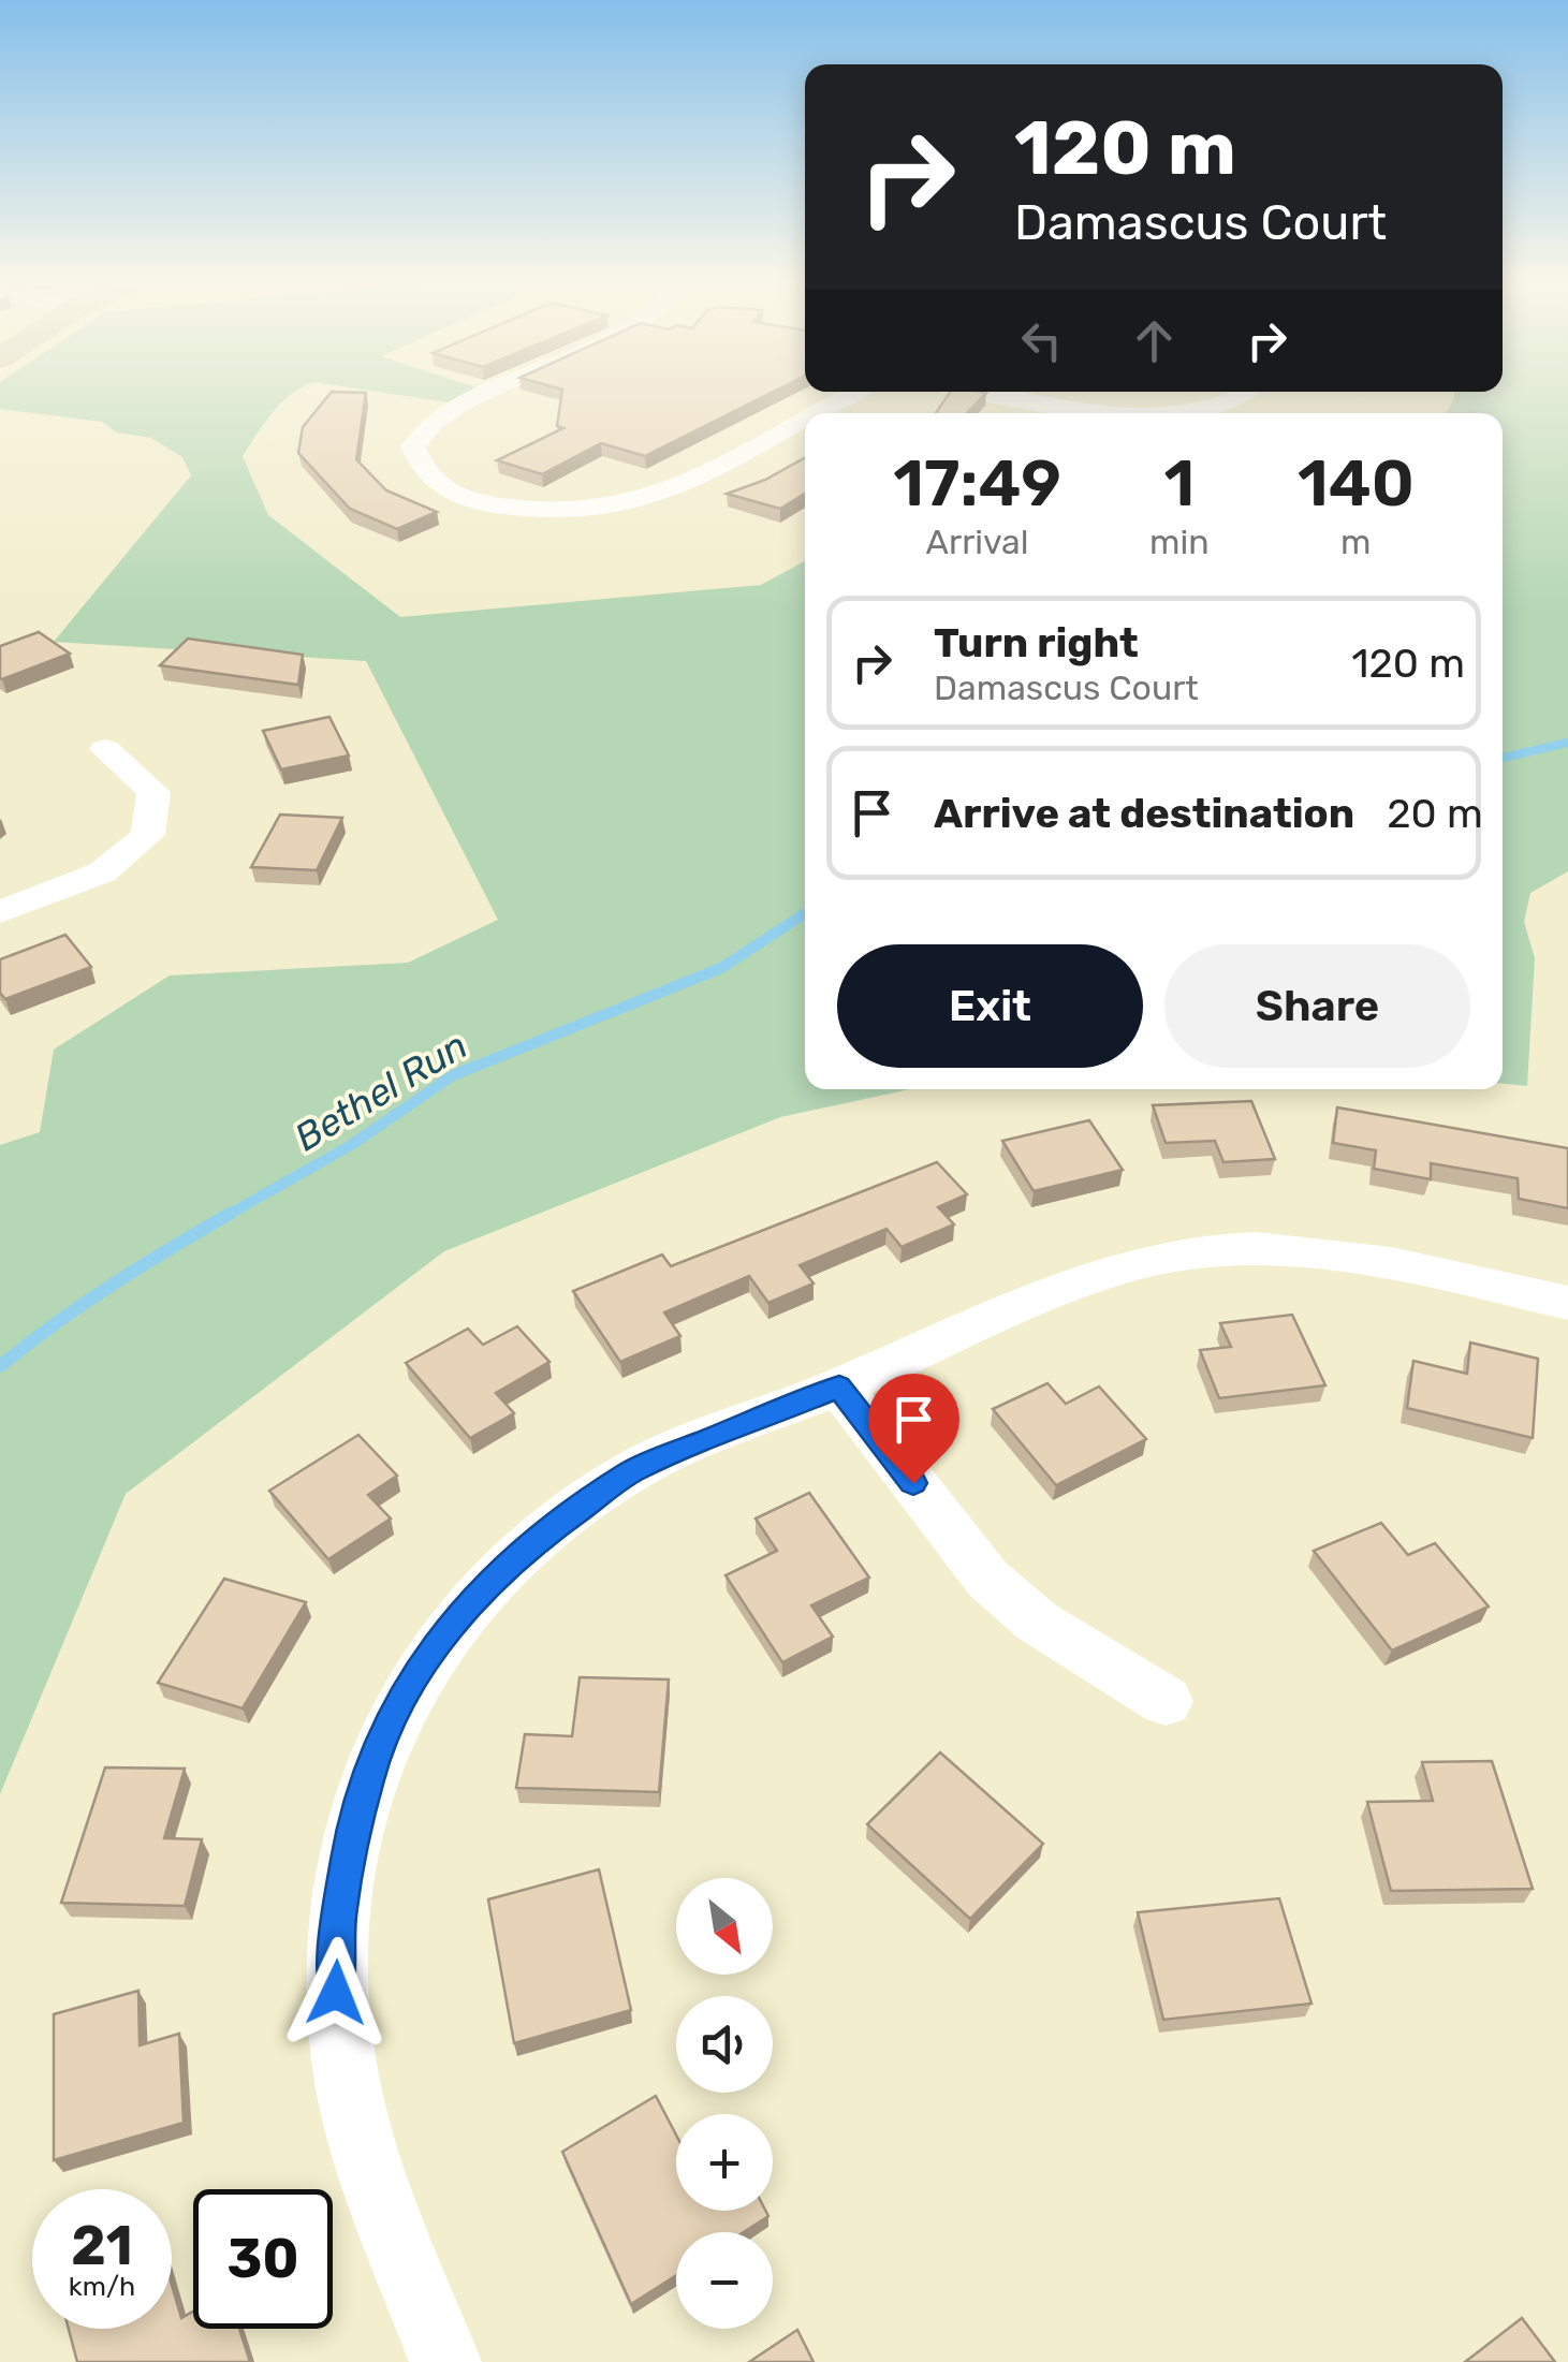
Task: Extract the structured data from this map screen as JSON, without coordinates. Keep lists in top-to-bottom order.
{
  "water": ["Bethel Run"],
  "north": "bottom right",
  "page": {
    "turn": ["120 m", "Damascus Court"],
    "eta": [
      "17:49",
      "Arrival",
      "1",
      "min",
      "140",
      "m"
    ],
    "list": [
      {
        "name": "Turn right",
        "note": "Damascus Court",
        "value": "120 m"
      },
      {
        "name": "Arrive at destination",
        "value": "20 m"
      }
    ],
    "buttons": ["Exit", "Share"],
    "map_buttons": ["+", "−"],
    "speed": "21 km/h",
    "limit": "30"
  }
}
